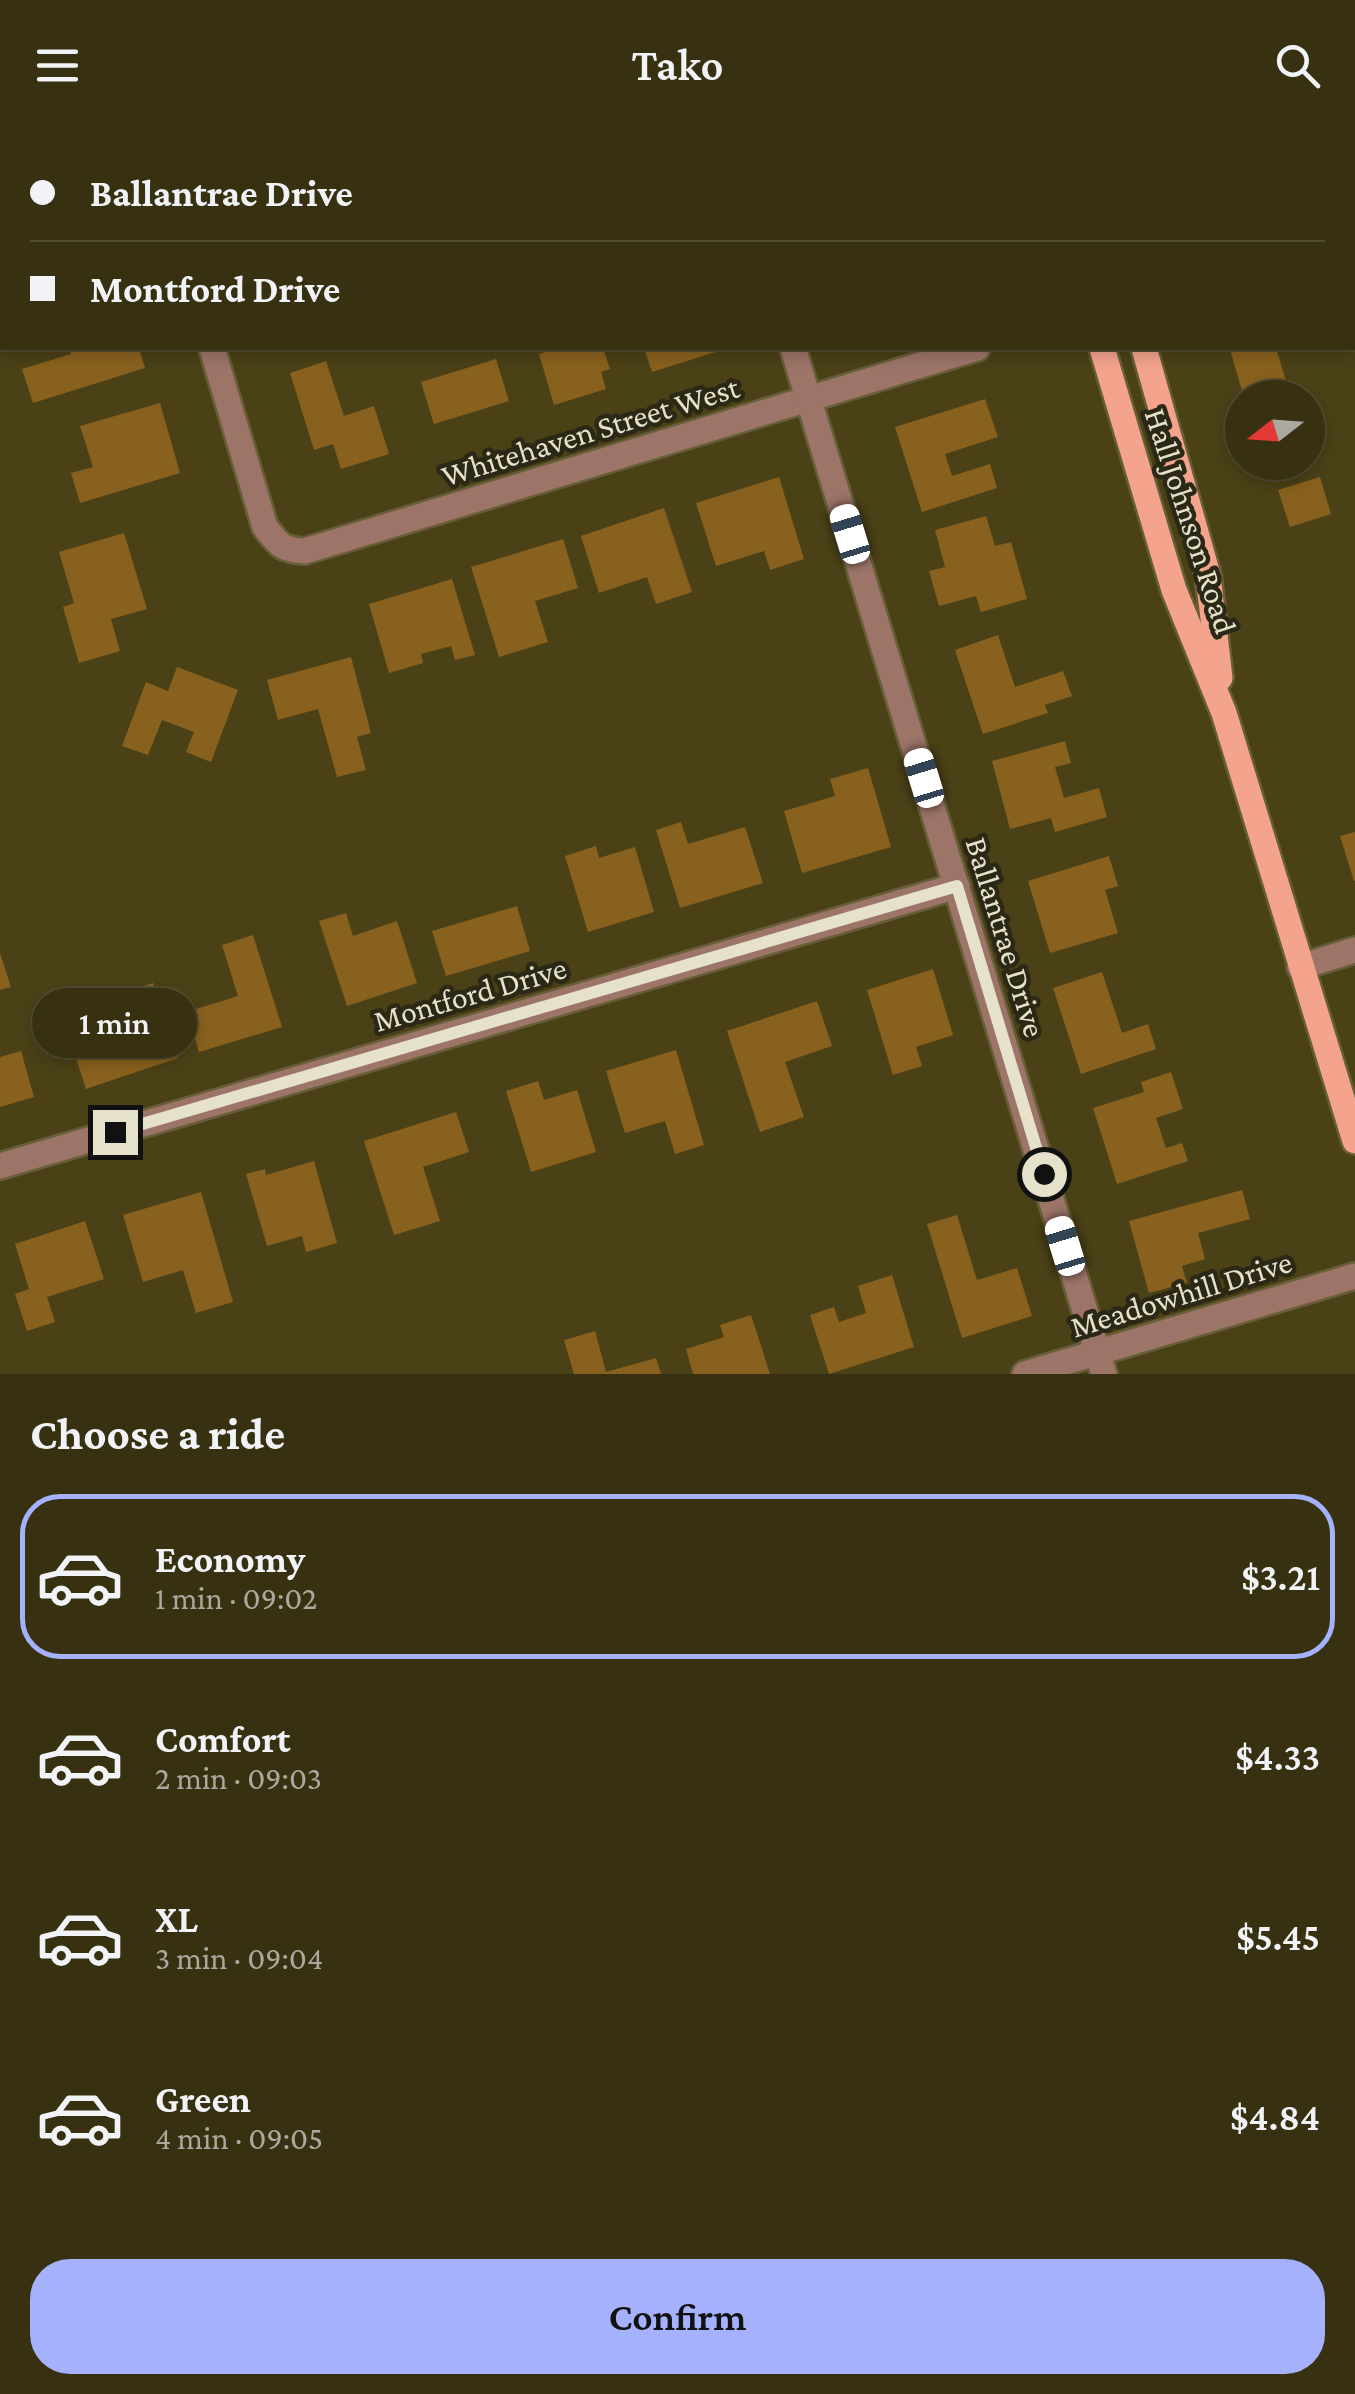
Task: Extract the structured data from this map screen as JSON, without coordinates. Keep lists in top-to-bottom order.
{
  "streets": {
    "main road": ["Hall Johnson Road"],
    "street": [
      "Whitehaven Street West",
      "Ballantrae Drive",
      "Montford Drive",
      "Meadowhill Drive"
    ]
  },
  "crossings": [
    ["Whitehaven Street West", "Ballantrae Drive"],
    ["Ballantrae Drive", "Montford Drive"],
    ["Ballantrae Drive", "Meadowhill Drive"]
  ],
  "north": "left",
  "page": {
    "header": "Tako",
    "banner": ["Ballantrae Drive", "Montford Drive"],
    "bubble": "1 min",
    "heading": "Choose a ride",
    "list": [
      {
        "name": "Economy",
        "note": "1 min · 09:02",
        "value": "$3.21"
      },
      {
        "name": "Comfort",
        "note": "2 min · 09:03",
        "value": "$4.33"
      },
      {
        "name": "XL",
        "note": "3 min · 09:04",
        "value": "$5.45"
      },
      {
        "name": "Green",
        "note": "4 min · 09:05",
        "value": "$4.84"
      }
    ],
    "buttons": "Confirm"
  }
}
